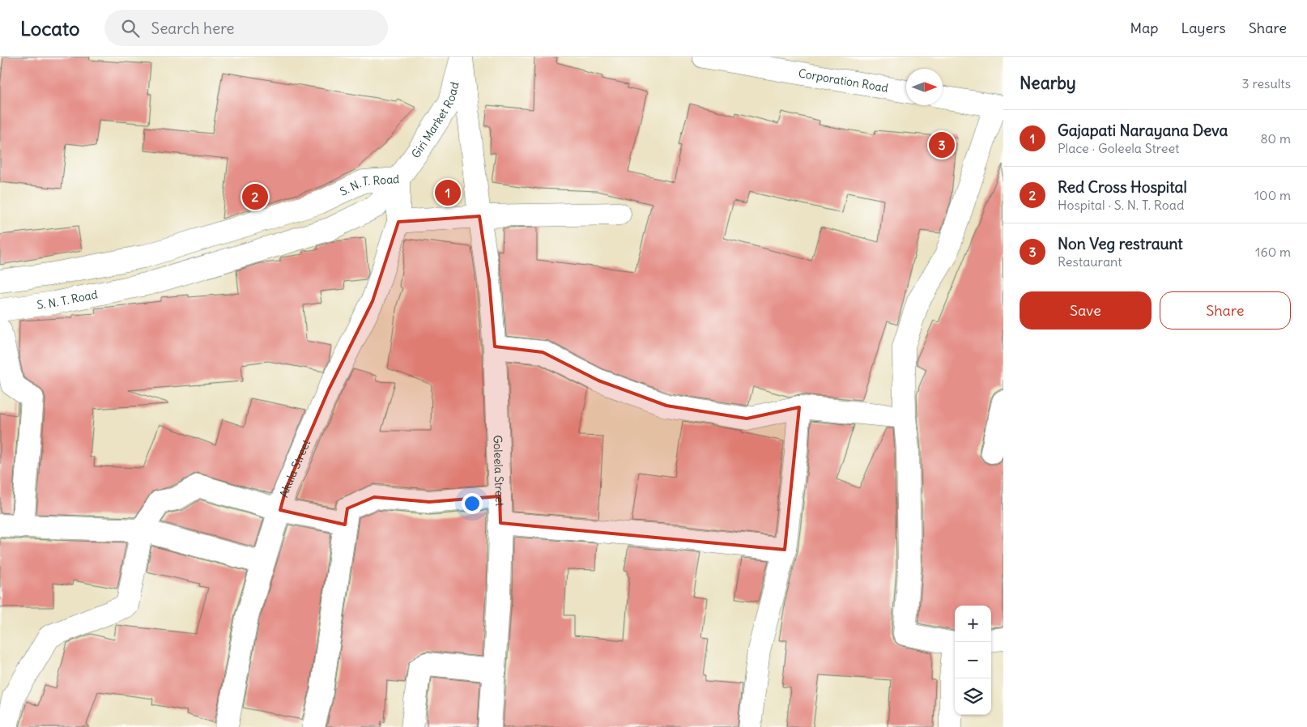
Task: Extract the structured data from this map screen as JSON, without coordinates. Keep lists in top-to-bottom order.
{
  "streets": {
    "street": [
      "Corporation Road",
      "Giri Market Road",
      "S. N. T. Road",
      "Akula Street",
      "Goleela Street"
    ]
  },
  "crossings": [
    ["Giri Market Road", "S. N. T. Road"],
    ["Giri Market Road", "Akula Street"],
    ["Giri Market Road", "Goleela Street"],
    ["S. N. T. Road", "Akula Street"]
  ],
  "north": "right",
  "page": {
    "header": "Locato",
    "search": "Search here",
    "nav": ["Map", "Layers", "Share"],
    "heading": ["Nearby", "3 results"],
    "list": [
      {
        "mark": "1",
        "name": "Gajapati Narayana Deva",
        "note": "Place · Goleela Street",
        "value": "80 m"
      },
      {
        "mark": "2",
        "name": "Red Cross Hospital",
        "note": "Hospital · S. N. T. Road",
        "value": "100 m"
      },
      {
        "mark": "3",
        "name": "Non Veg restraunt",
        "note": "Restaurant",
        "value": "160 m"
      }
    ],
    "pins": ["3", "1", "2"],
    "buttons": ["Save", "Share"],
    "map_buttons": ["+", "−"]
  }
}
